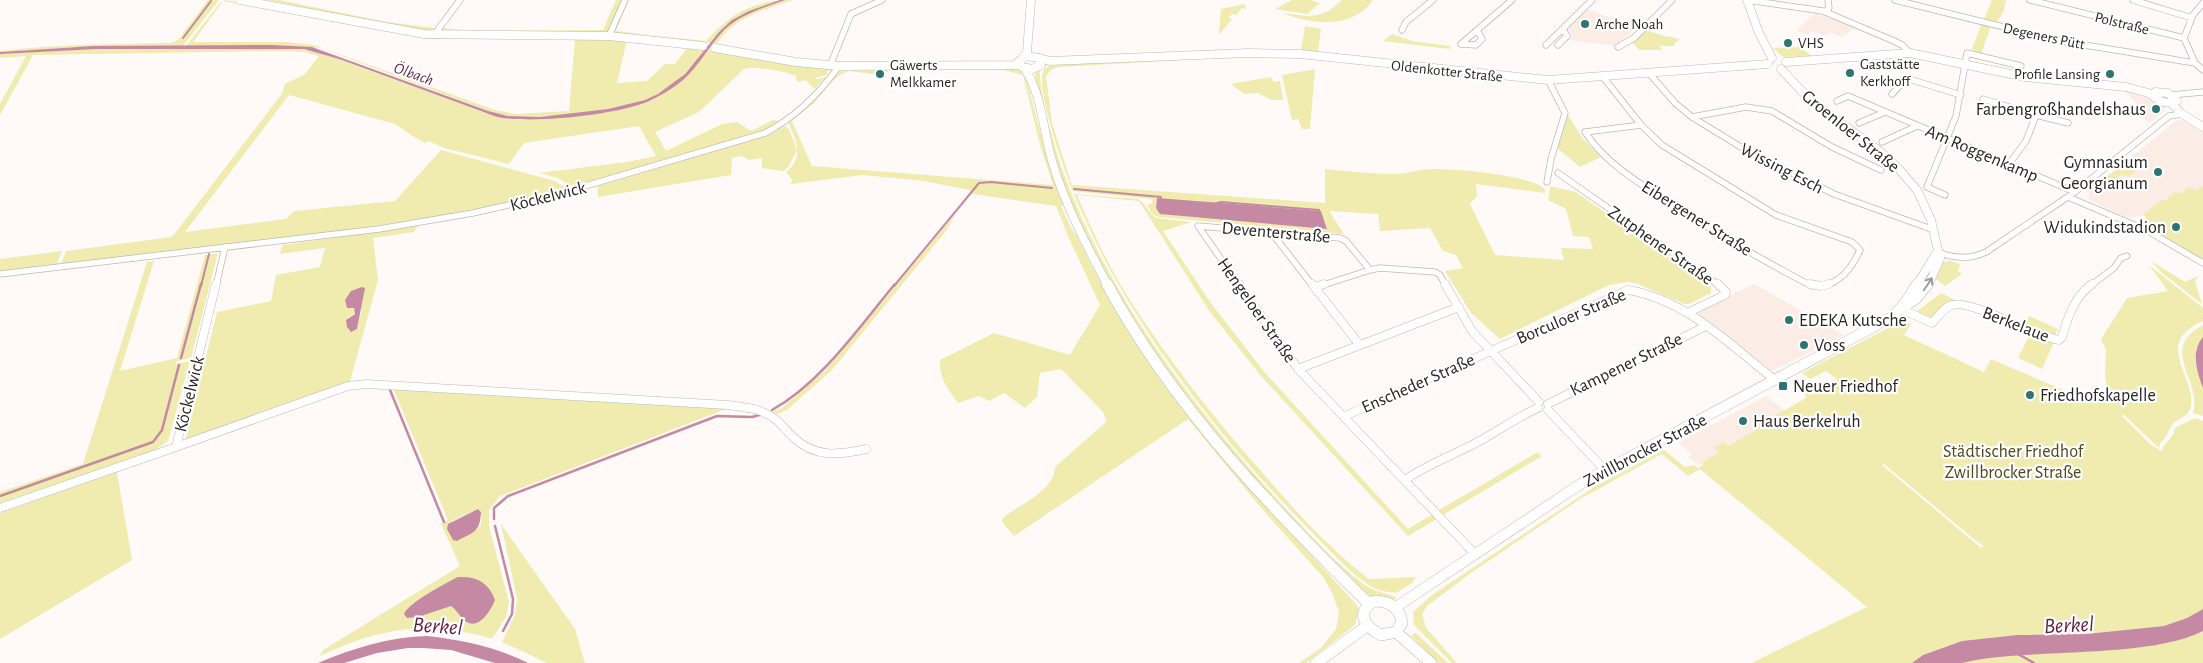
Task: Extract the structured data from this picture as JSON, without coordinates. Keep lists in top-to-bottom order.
{
  "streets": {
    "street": [
      "Polstraße",
      "Degeners Pütt",
      "Oldenkotter Straße",
      "Groenloer Straße",
      "Am Roggenkamp",
      "Wissing Esch",
      "Köckelwick",
      "Eibergener Straße",
      "Deventerstraße",
      "Zutphener Straße",
      "Hengeloer Straße",
      "Borculoer Straße",
      "Berkelaue",
      "Kampener Straße",
      "Enscheder Straße",
      "Zwillbrocker Straße"
    ]
  },
  "crossings": [
    ["Oldenkotter Straße", "Wissing Esch"],
    ["Groenloer Straße", "Wissing Esch"],
    ["Groenloer Straße", "Zwillbrocker Straße"],
    ["Deventerstraße", "Hengeloer Straße"],
    ["Zutphener Straße", "Borculoer Straße"],
    ["Hengeloer Straße", "Enscheder Straße"],
    ["Borculoer Straße", "Kampener Straße"],
    ["Borculoer Straße", "Enscheder Straße"],
    ["Borculoer Straße", "Zwillbrocker Straße"],
    ["Berkelaue", "Zwillbrocker Straße"],
    ["Enscheder Straße", "Zwillbrocker Straße"]
  ],
  "water": ["Ölbach", "Berkel"],
  "parks": ["Städtischer Friedhof Zwillbrocker Straße"],
  "places": {
    "other": [
      "Arche Noah",
      "VHS",
      "Gaststätte Kerkhoff",
      "Gäwerts Melkkamer",
      "Profile Lansing",
      "Farbengroßhandelshaus",
      "Gymnasium Georgianum",
      "Widukindstadion",
      "EDEKA Kutsche",
      "Voss",
      "Friedhofskapelle",
      "Haus Berkelruh"
    ],
    "transit": ["Neuer Friedhof"]
  }
}
